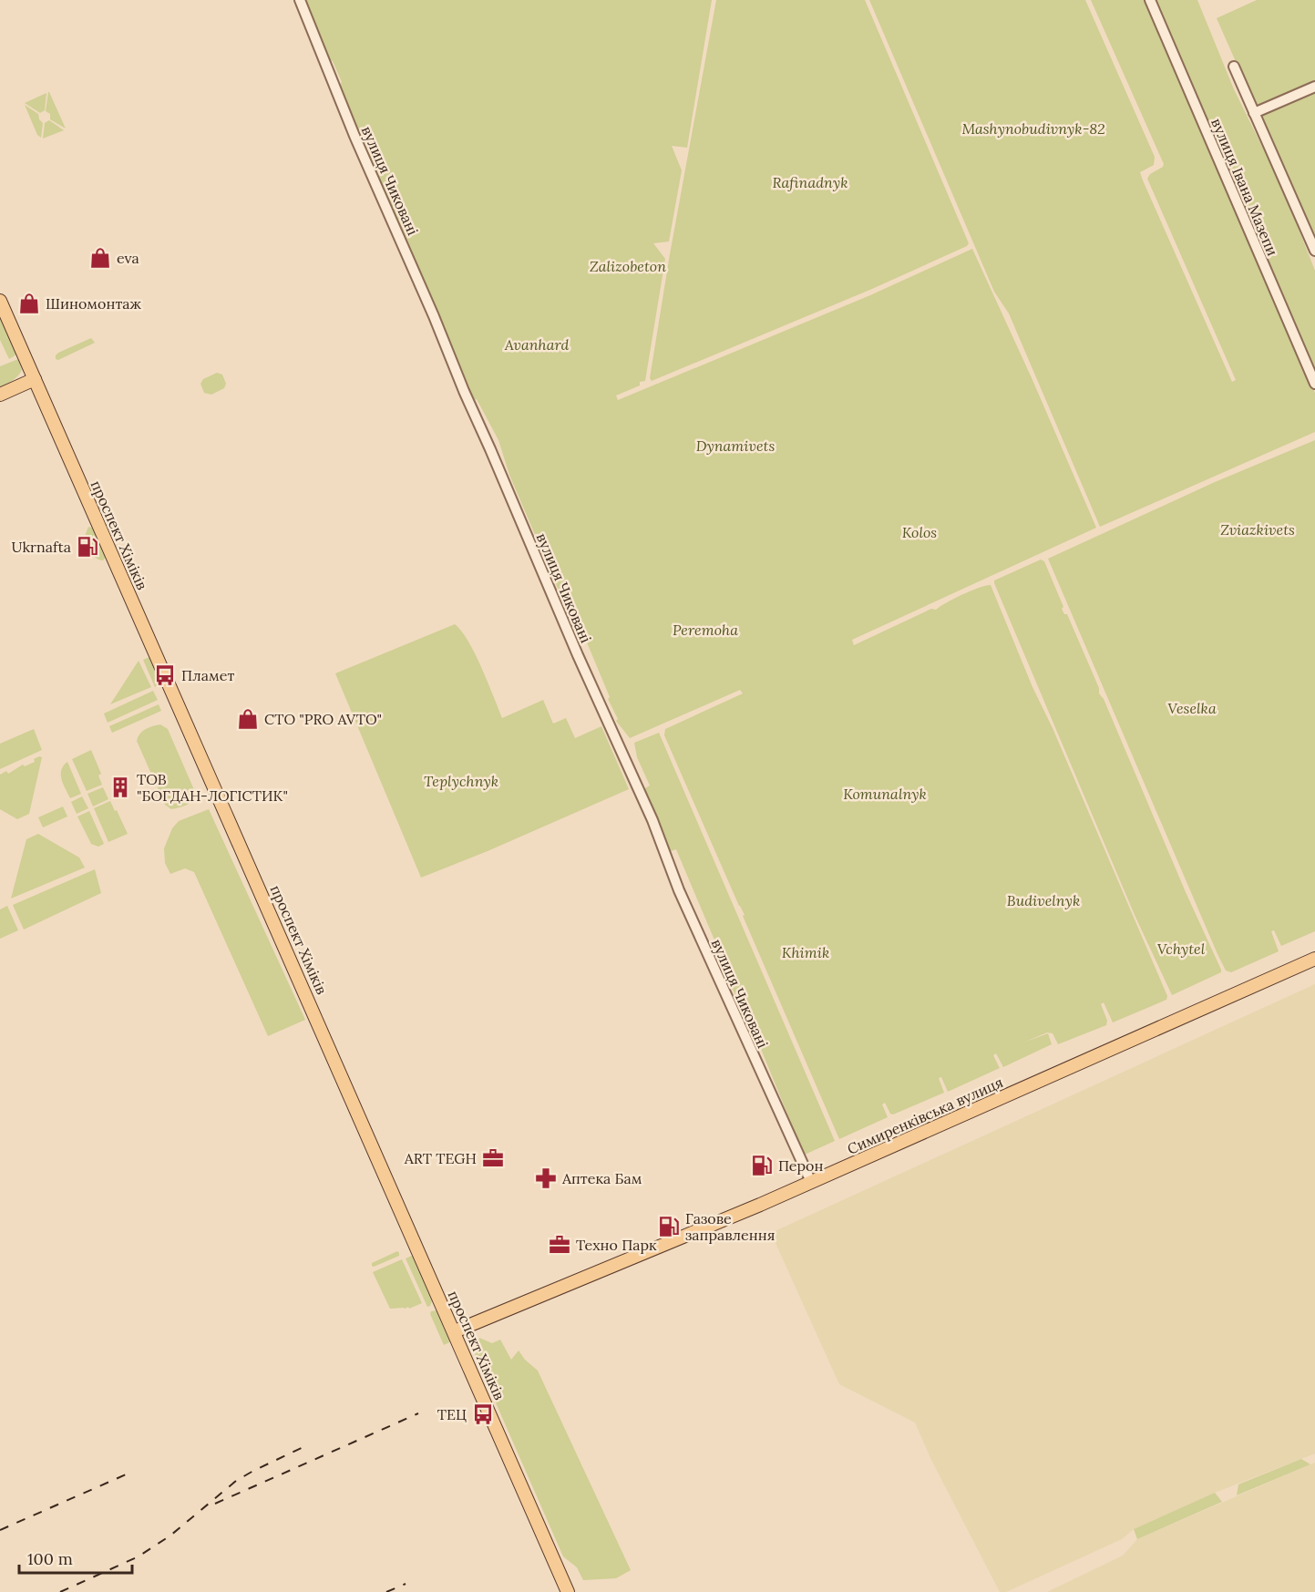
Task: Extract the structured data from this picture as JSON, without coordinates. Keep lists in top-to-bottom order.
{
  "streets": {
    "main road": ["проспект Хіміків", "Симиренківська вулиця"],
    "street": ["вулиця Чиковані", "вулиця Івана Мазепи"]
  },
  "crossings": [
    ["вулиця Чиковані", "Симиренківська вулиця"],
    ["проспект Хіміків", "Симиренківська вулиця"]
  ],
  "parks": [
    "Mashynobudivnyk-82",
    "Rafinadnyk",
    "Zalizobeton",
    "Avanhard",
    "Dynamivets",
    "Zviazkivets",
    "Kolos",
    "Peremoha",
    "Veselka",
    "Teplychnyk",
    "Komunalnyk",
    "Budivelnyk",
    "Vchytel",
    "Khimik"
  ],
  "places": {
    "shop": ["eva", "Шиномонтаж", "СТО \"PRO AVTO\""],
    "fuel station": ["Ukrnafta", "Перон", "Газове заправлення"],
    "bus stop": ["Пламет", "ТЕЦ"],
    "building": ["ТОВ \"БОГДАН-ЛОГІСТИК\""],
    "office": ["ART TEGH", "Техно Парк"],
    "pharmacy": ["Аптека Бам"]
  },
  "scale_bar": "100 m"
}
